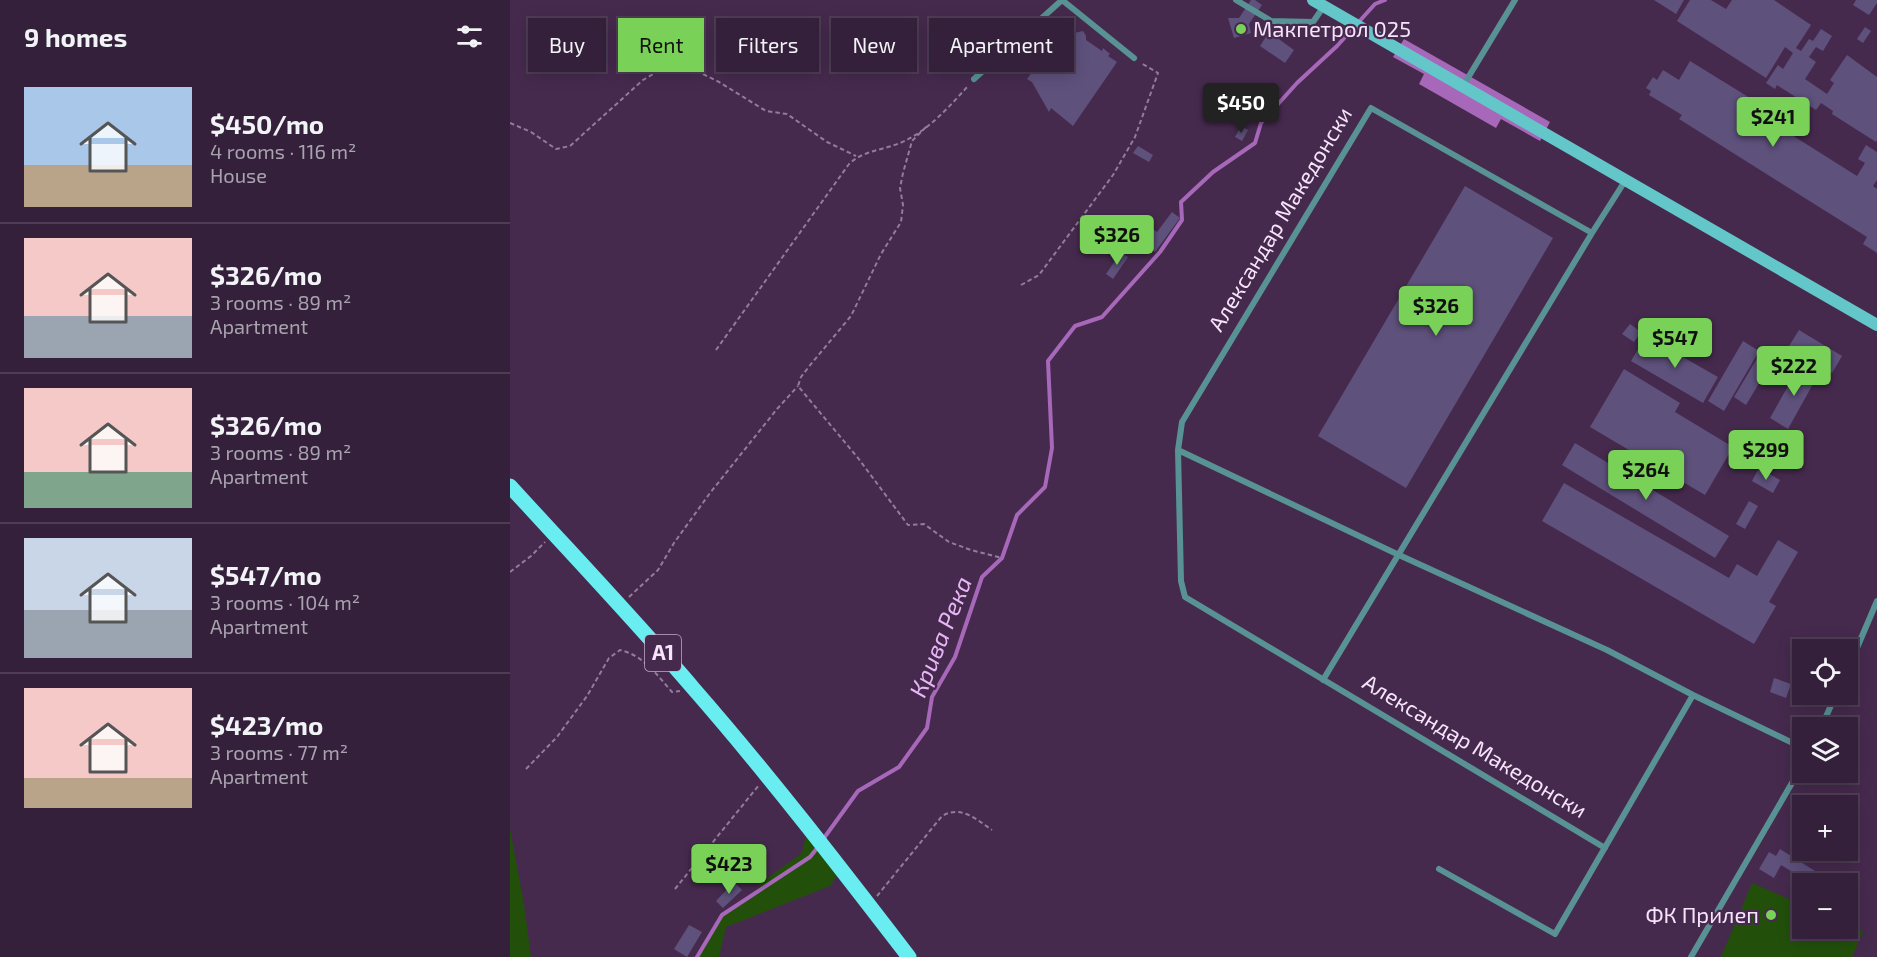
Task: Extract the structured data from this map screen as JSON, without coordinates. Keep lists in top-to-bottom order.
{
  "streets": {
    "main road": ["A1"],
    "lane": ["Александар Македонски"]
  },
  "water": ["Крива Река"],
  "places": ["Макпетрол 025", "ФК Прилеп"],
  "page": {
    "heading": "9 homes",
    "chip": [
      "Buy",
      "Rent",
      "Filters",
      "New",
      "Apartment"
    ],
    "list": [
      {
        "name": "$450/mo",
        "note": "4 rooms · 116 m² · House"
      },
      {
        "name": "$326/mo",
        "note": "3 rooms · 89 m² · Apartment"
      },
      {
        "name": "$326/mo",
        "note": "3 rooms · 89 m² · Apartment"
      },
      {
        "name": "$547/mo",
        "note": "3 rooms · 104 m² · Apartment"
      },
      {
        "name": "$423/mo",
        "note": "3 rooms · 77 m² · Apartment"
      }
    ],
    "price": [
      "$450",
      "$241",
      "$326",
      "$326",
      "$547",
      "$222",
      "$299",
      "$264",
      "$423"
    ],
    "map_buttons": ["+", "−"]
  }
}
